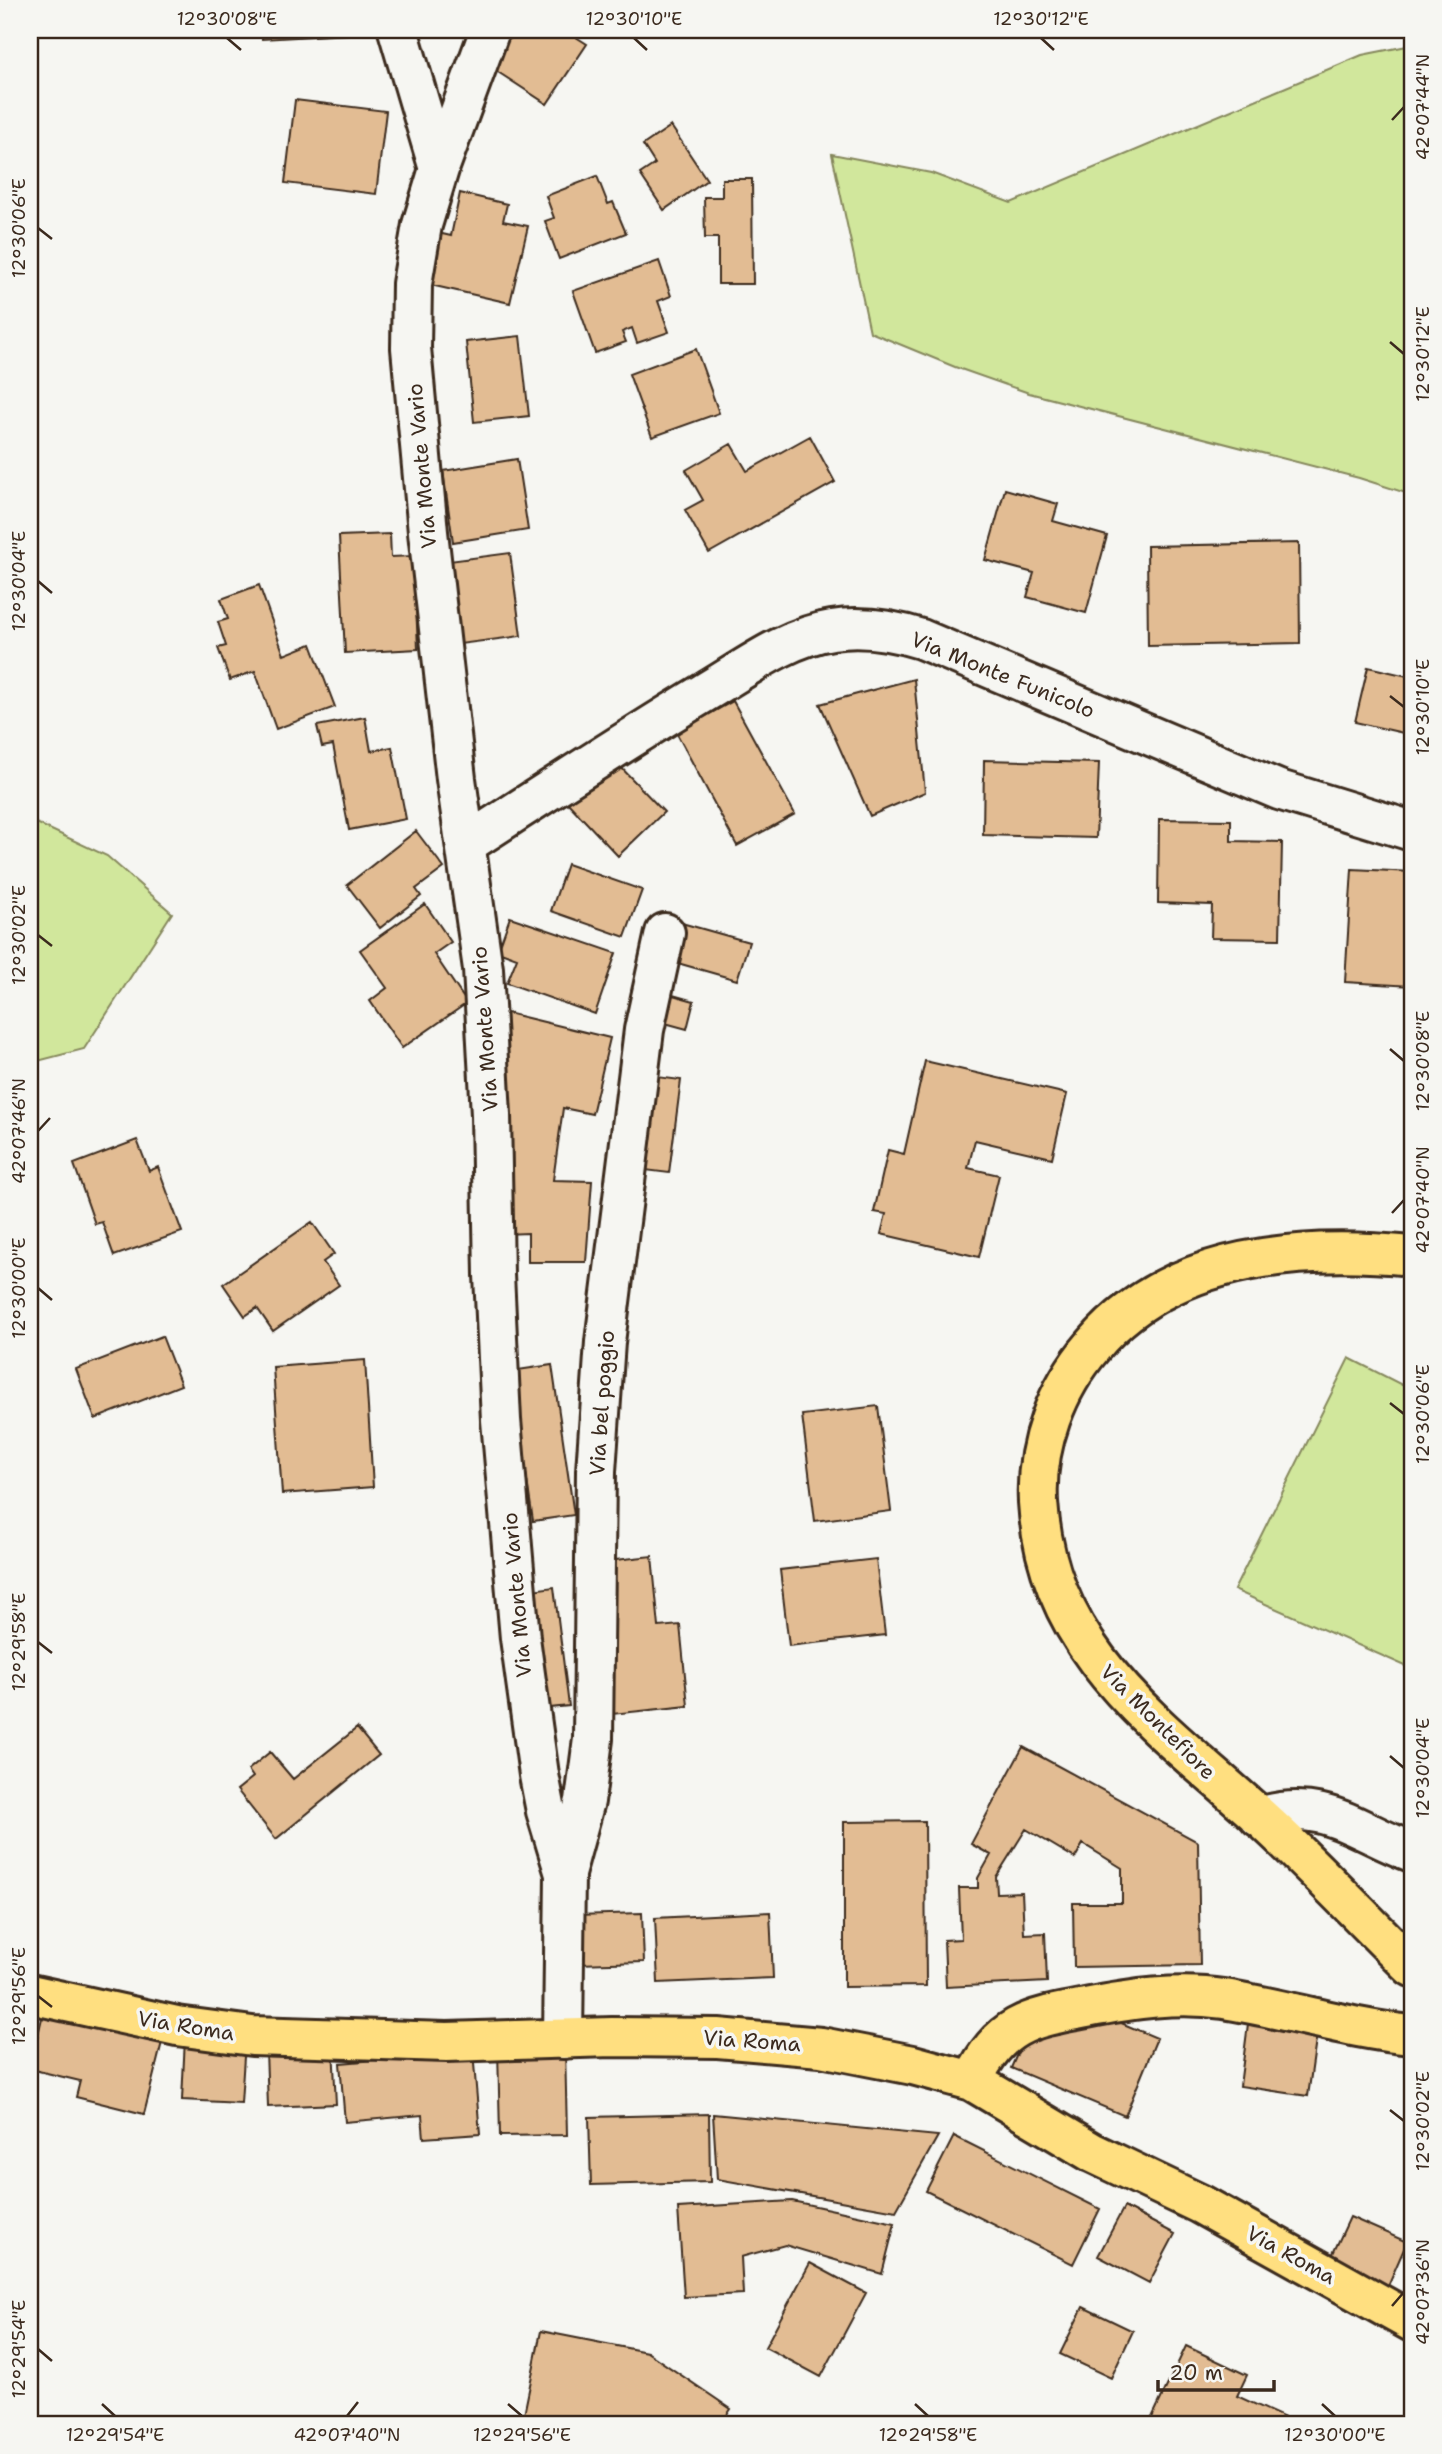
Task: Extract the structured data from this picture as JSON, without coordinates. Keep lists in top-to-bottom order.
{
  "streets": {
    "main road": ["Via Montefiore", "Via Roma"],
    "street": ["Via Monte Vario", "Via Monte Funicolo", "Via bel poggio"]
  },
  "crossings": [
    ["Via Monte Vario", "Via Monte Funicolo"],
    ["Via Monte Vario", "Via bel poggio"],
    ["Via Monte Vario", "Via Roma"]
  ],
  "scale_bar": "20 m",
  "coordinates": [
    "12°30'08\"E",
    "12°30'10\"E",
    "12°30'12\"E",
    "42°07'44\"N",
    "12°30'06\"E",
    "12°30'04\"E",
    "12°30'02\"E",
    "42°07'46\"N",
    "42°07'40\"N",
    "12°30'00\"E",
    "12°29'58\"E",
    "12°29'56\"E",
    "42°07'36\"N",
    "12°29'54\"E"
  ]
}
